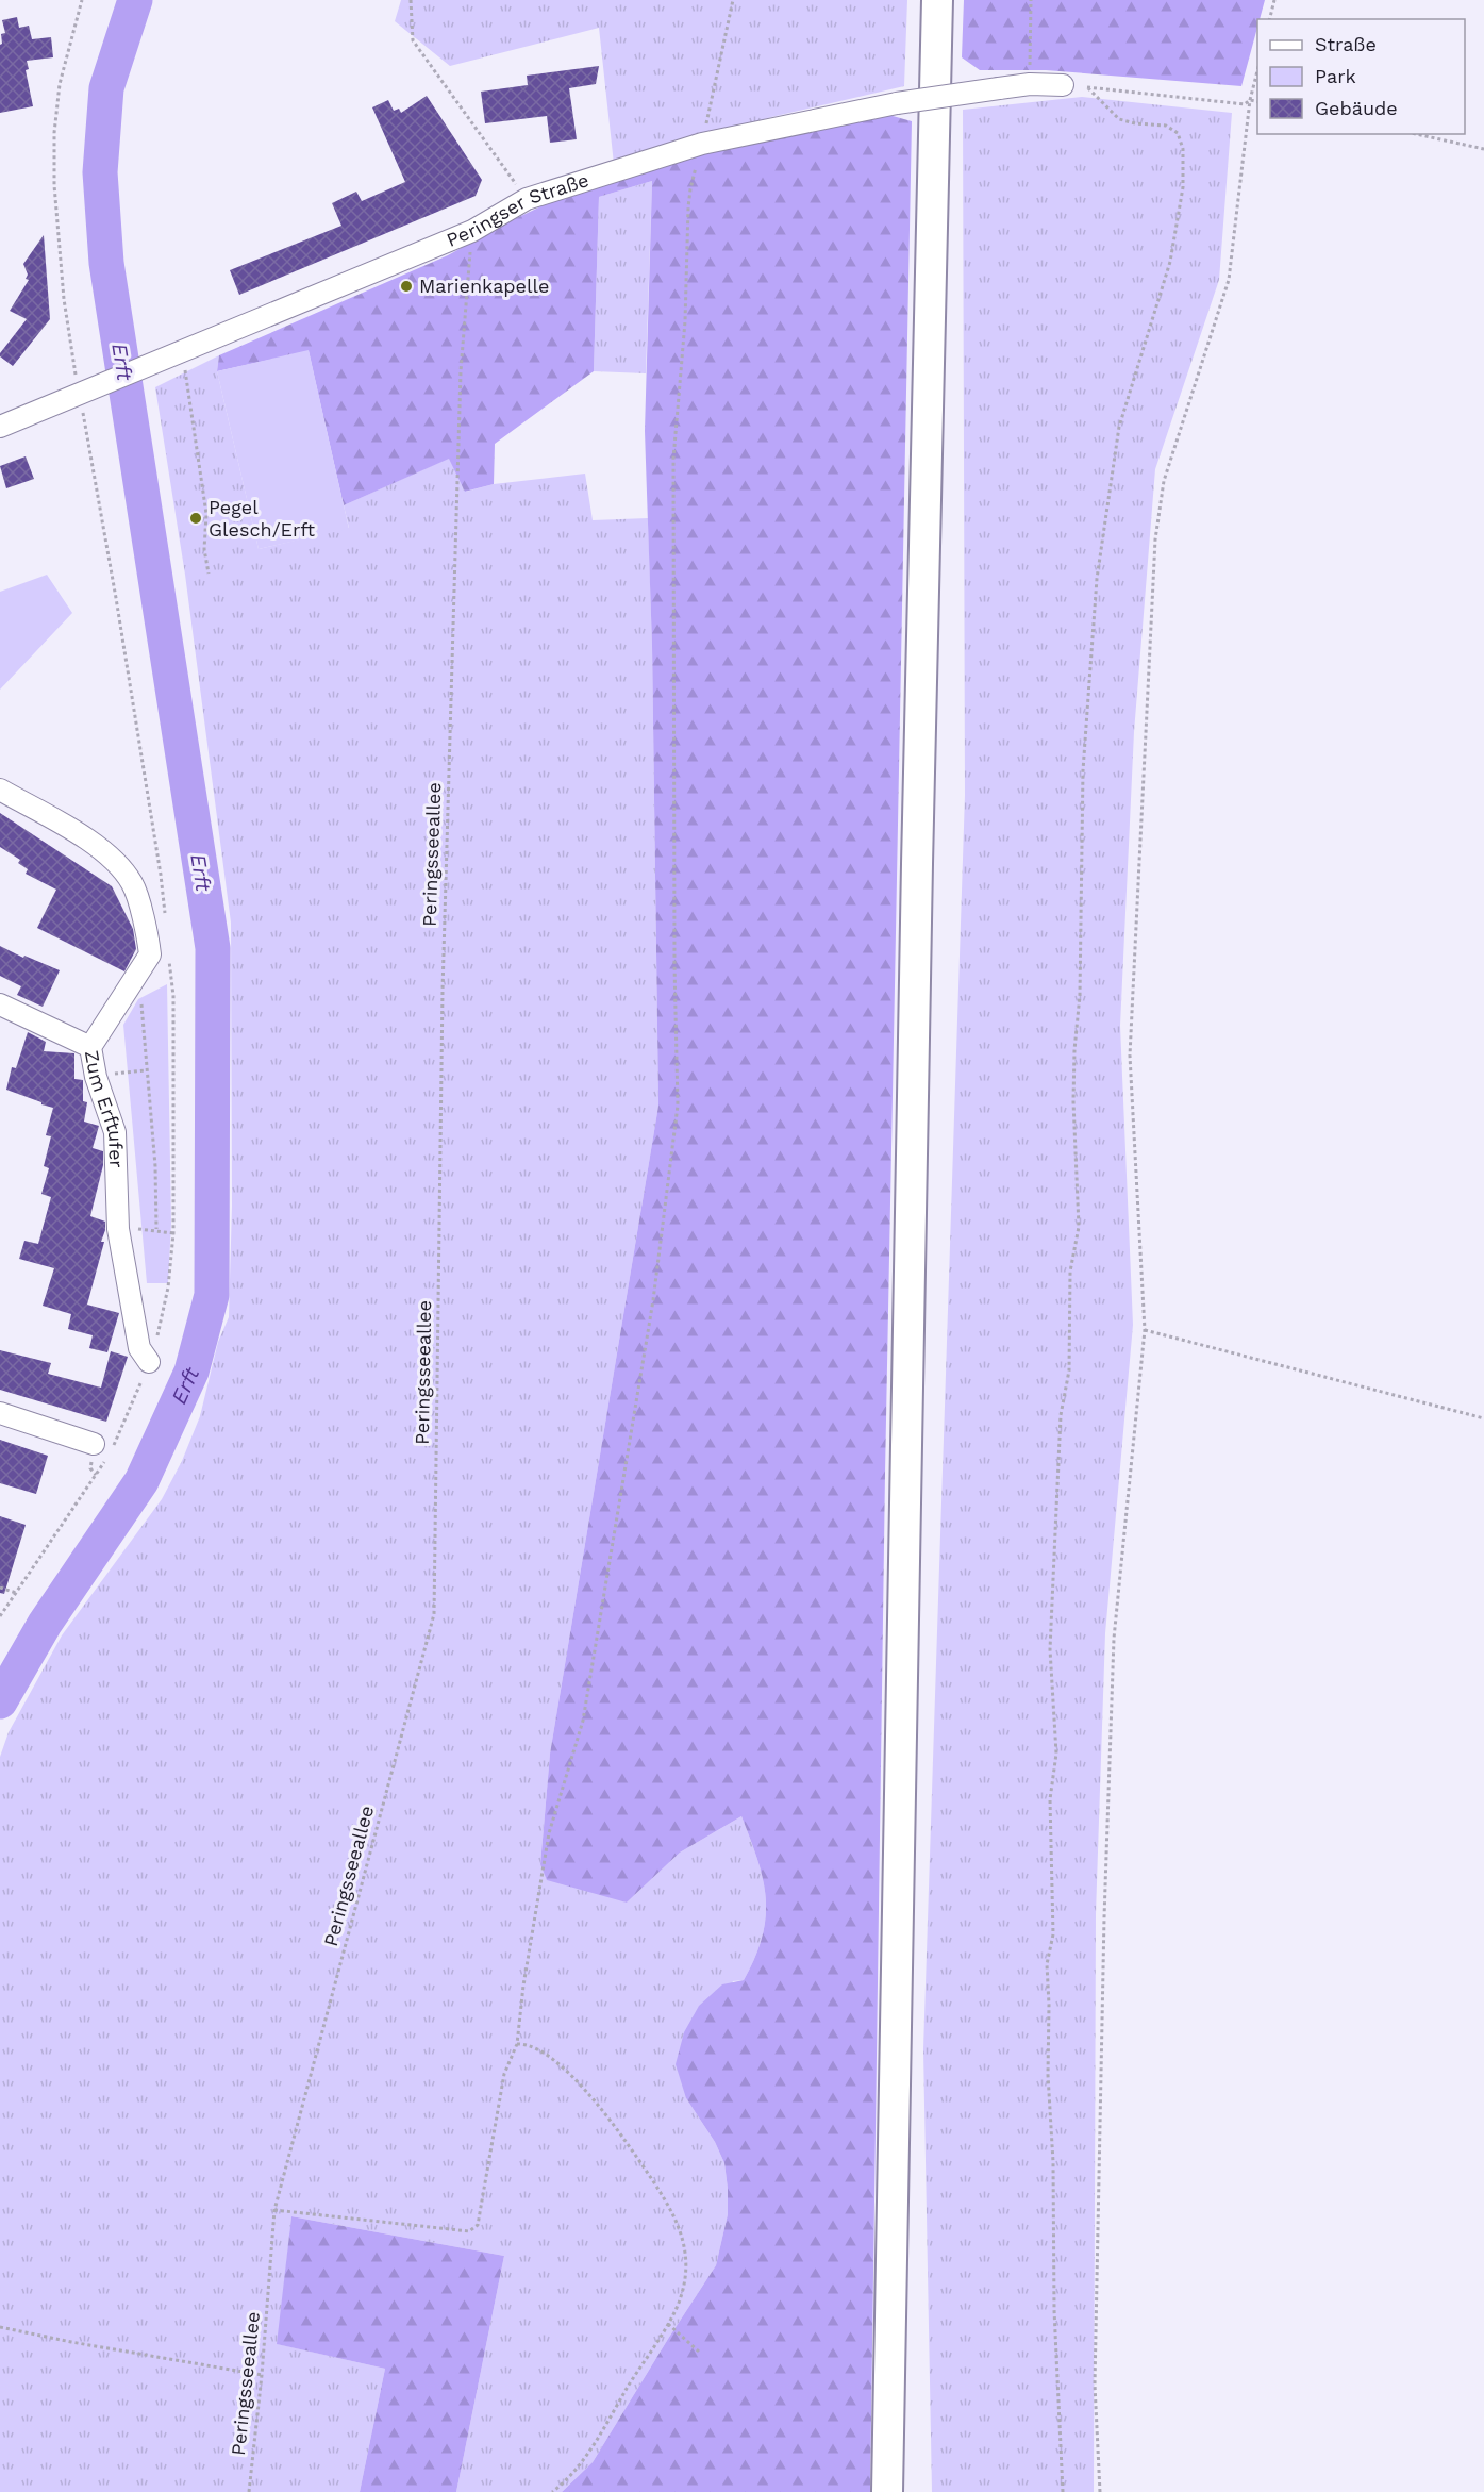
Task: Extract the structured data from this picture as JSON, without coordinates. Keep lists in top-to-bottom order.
{
  "streets": {
    "street": ["Peringser Straße", "Zum Erftufer"],
    "path": ["Peringsseeallee"]
  },
  "crossings": [
    ["Peringser Straße", "Peringsseeallee"]
  ],
  "water": ["Erft"],
  "places": ["Marienkapelle", "Pegel Glesch/Erft"],
  "legend": ["Straße", "Park", "Gebäude"]
}
